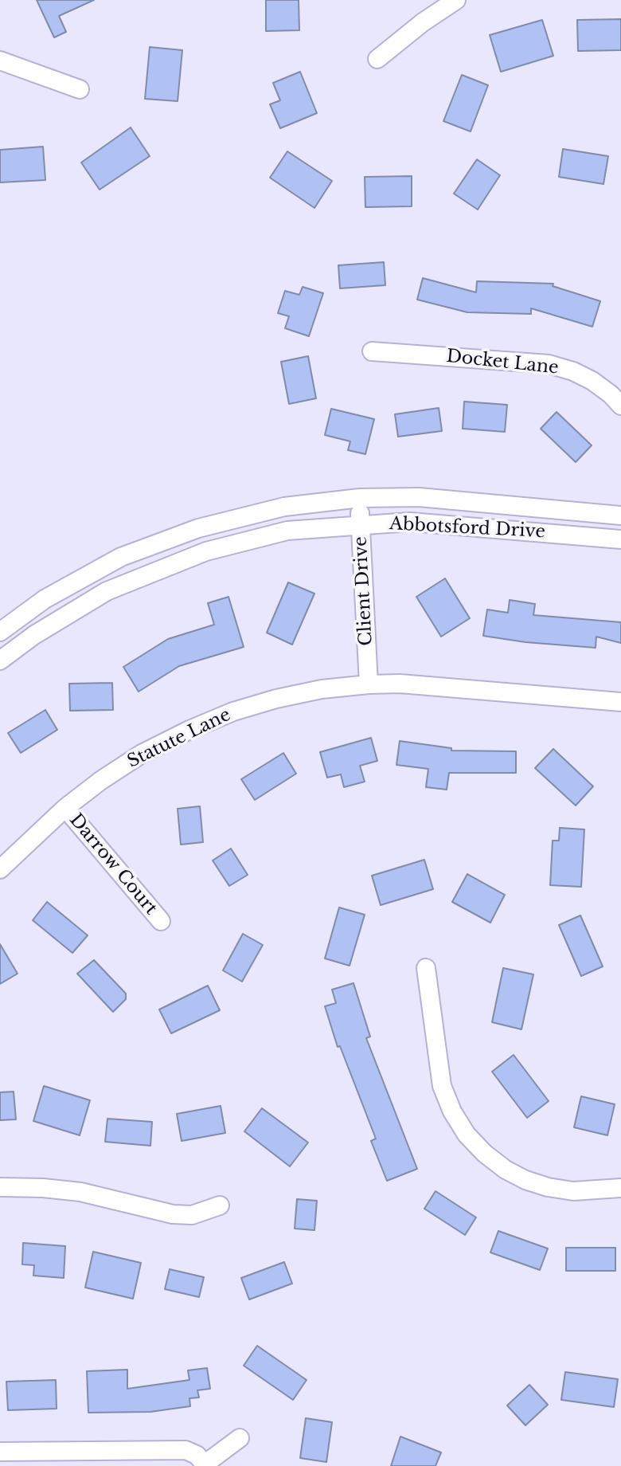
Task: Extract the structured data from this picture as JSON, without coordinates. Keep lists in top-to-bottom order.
{
  "streets": {
    "street": [
      "Docket Lane",
      "Abbotsford Drive",
      "Client Drive",
      "Statute Lane",
      "Darrow Court"
    ]
  },
  "crossings": [
    ["Abbotsford Drive", "Client Drive"],
    ["Client Drive", "Statute Lane"],
    ["Statute Lane", "Darrow Court"]
  ]
}
